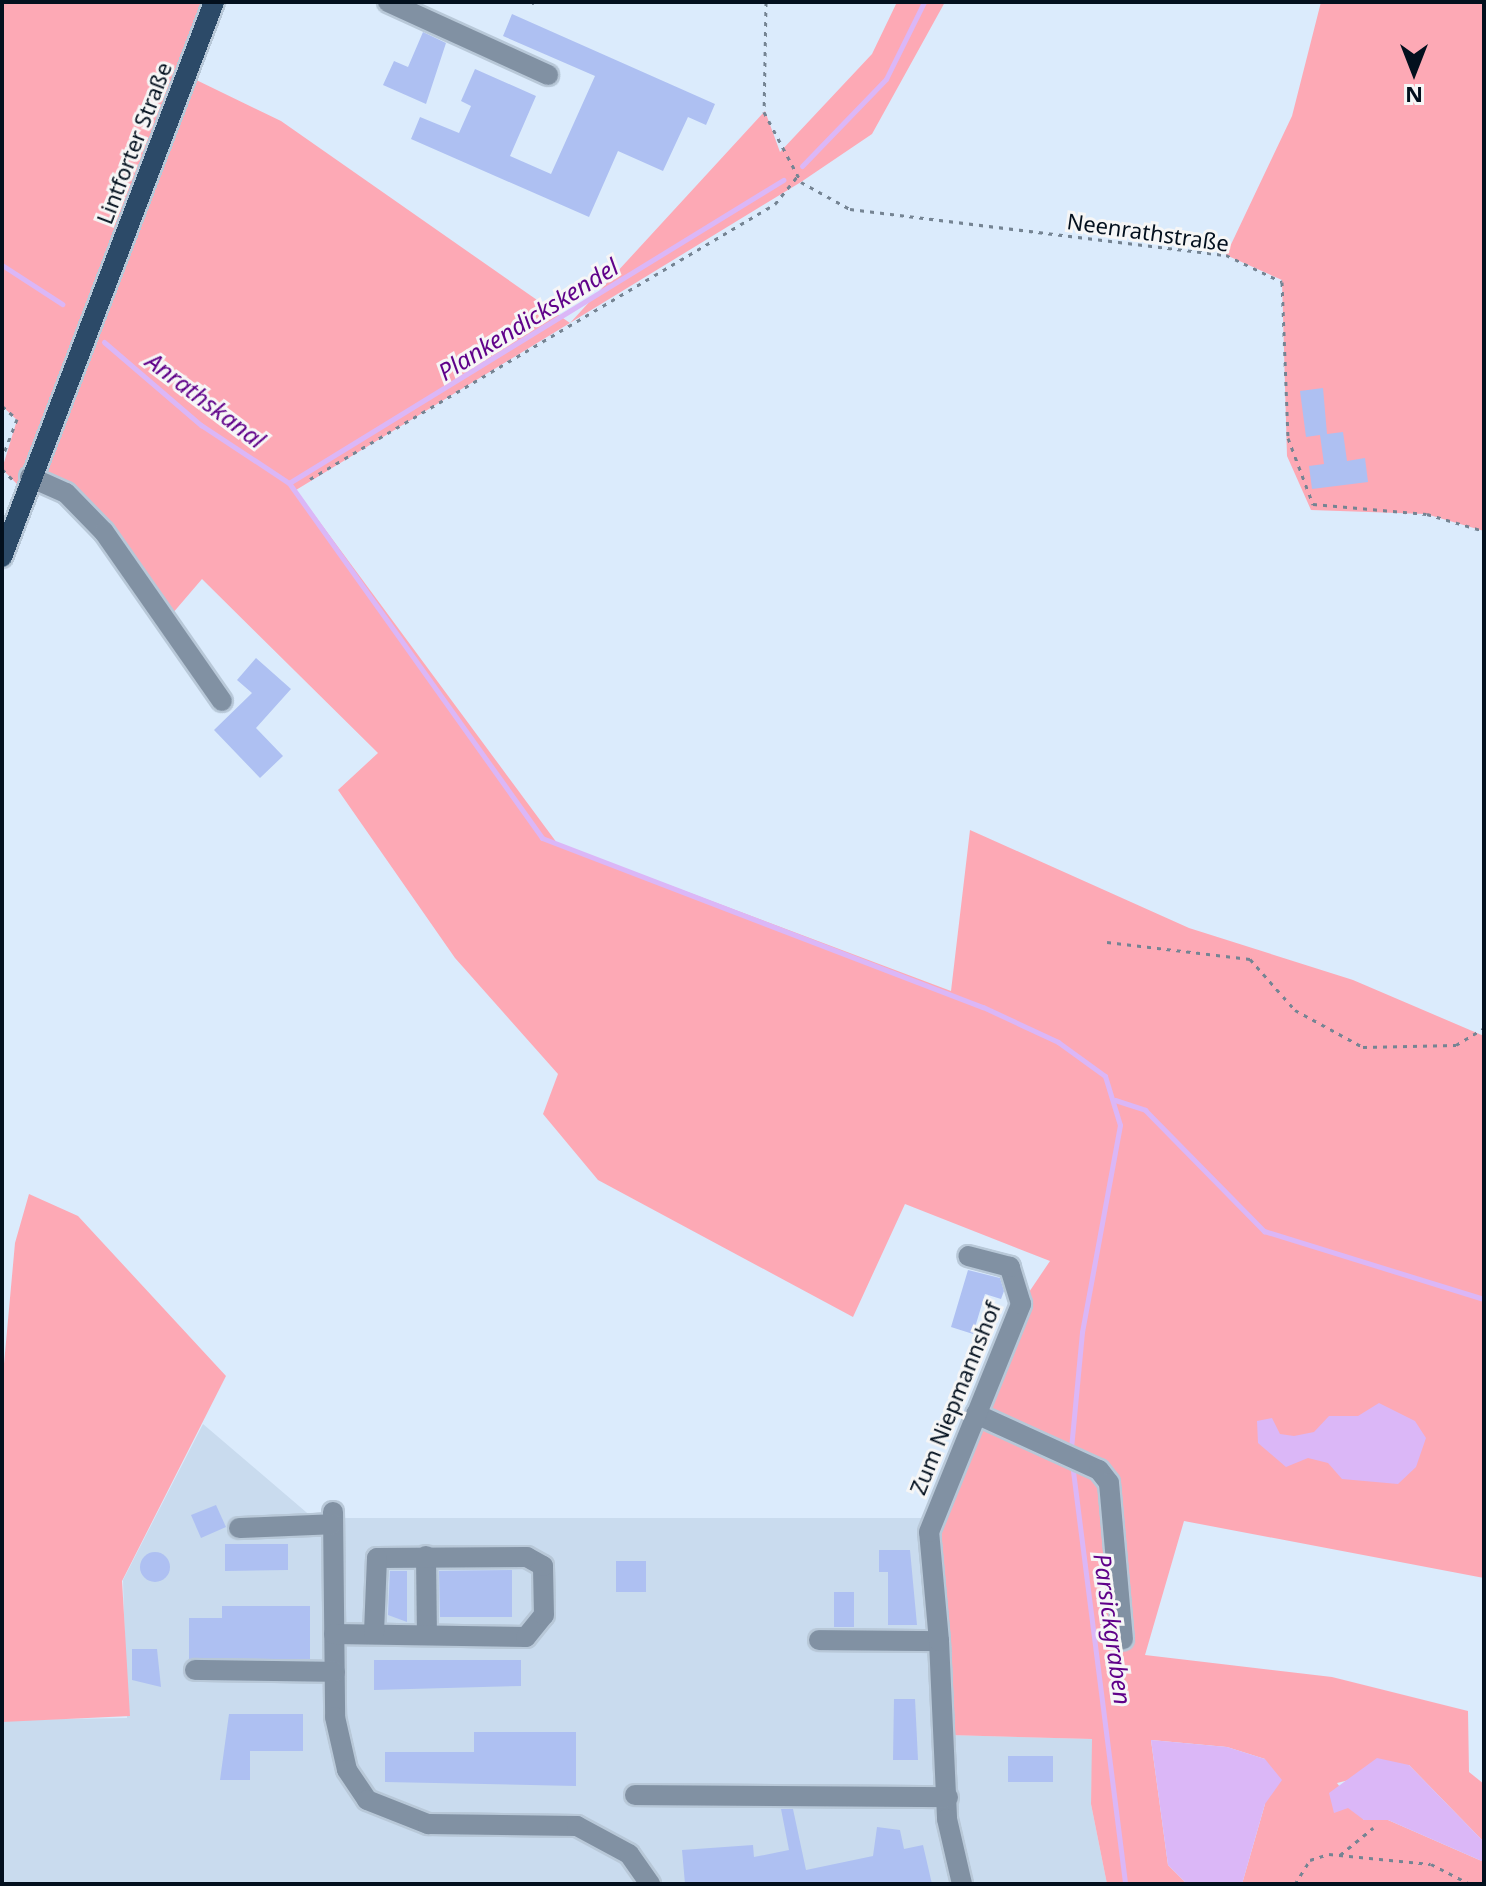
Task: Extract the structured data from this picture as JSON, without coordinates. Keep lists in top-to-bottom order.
{
  "streets": {
    "main road": ["Lintforter Straße"],
    "street": ["Zum Niepmannshof"],
    "path": ["Neenrathstraße"]
  },
  "water": ["Plankendickskendel", "Anrathskanal", "Parsickgraben"],
  "north": "bottom"
}
